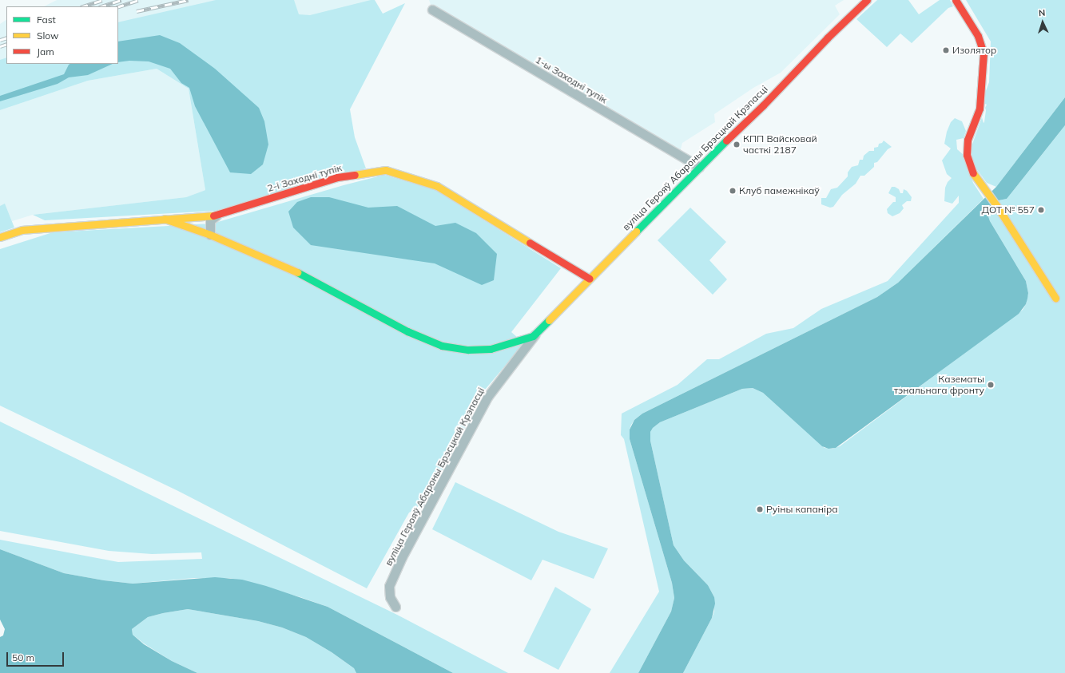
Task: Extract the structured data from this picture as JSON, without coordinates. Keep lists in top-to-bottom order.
{
  "streets": {
    "main road": ["вуліца Герояў Абароны Брэсцкай Крэпасці", "2-і Заходні тупік"],
    "street": ["1-ы Заходні тупік"]
  },
  "crossings": [
    ["1-ы Заходні тупік", "вуліца Герояў Абароны Брэсцкай Крэпасці"],
    ["вуліца Герояў Абароны Брэсцкай Крэпасці", "2-і Заходні тупік"]
  ],
  "places": [
    "Изолятор",
    "КПП Вайсковай часткі 2187",
    "Клуб памежнікаў",
    "ДОТ № 557",
    "Казематы тэнальнага фронту",
    "Руіны капаніра"
  ],
  "legend": ["Fast", "Slow", "Jam"],
  "scale_bar": "50 m",
  "north": "top"
}
